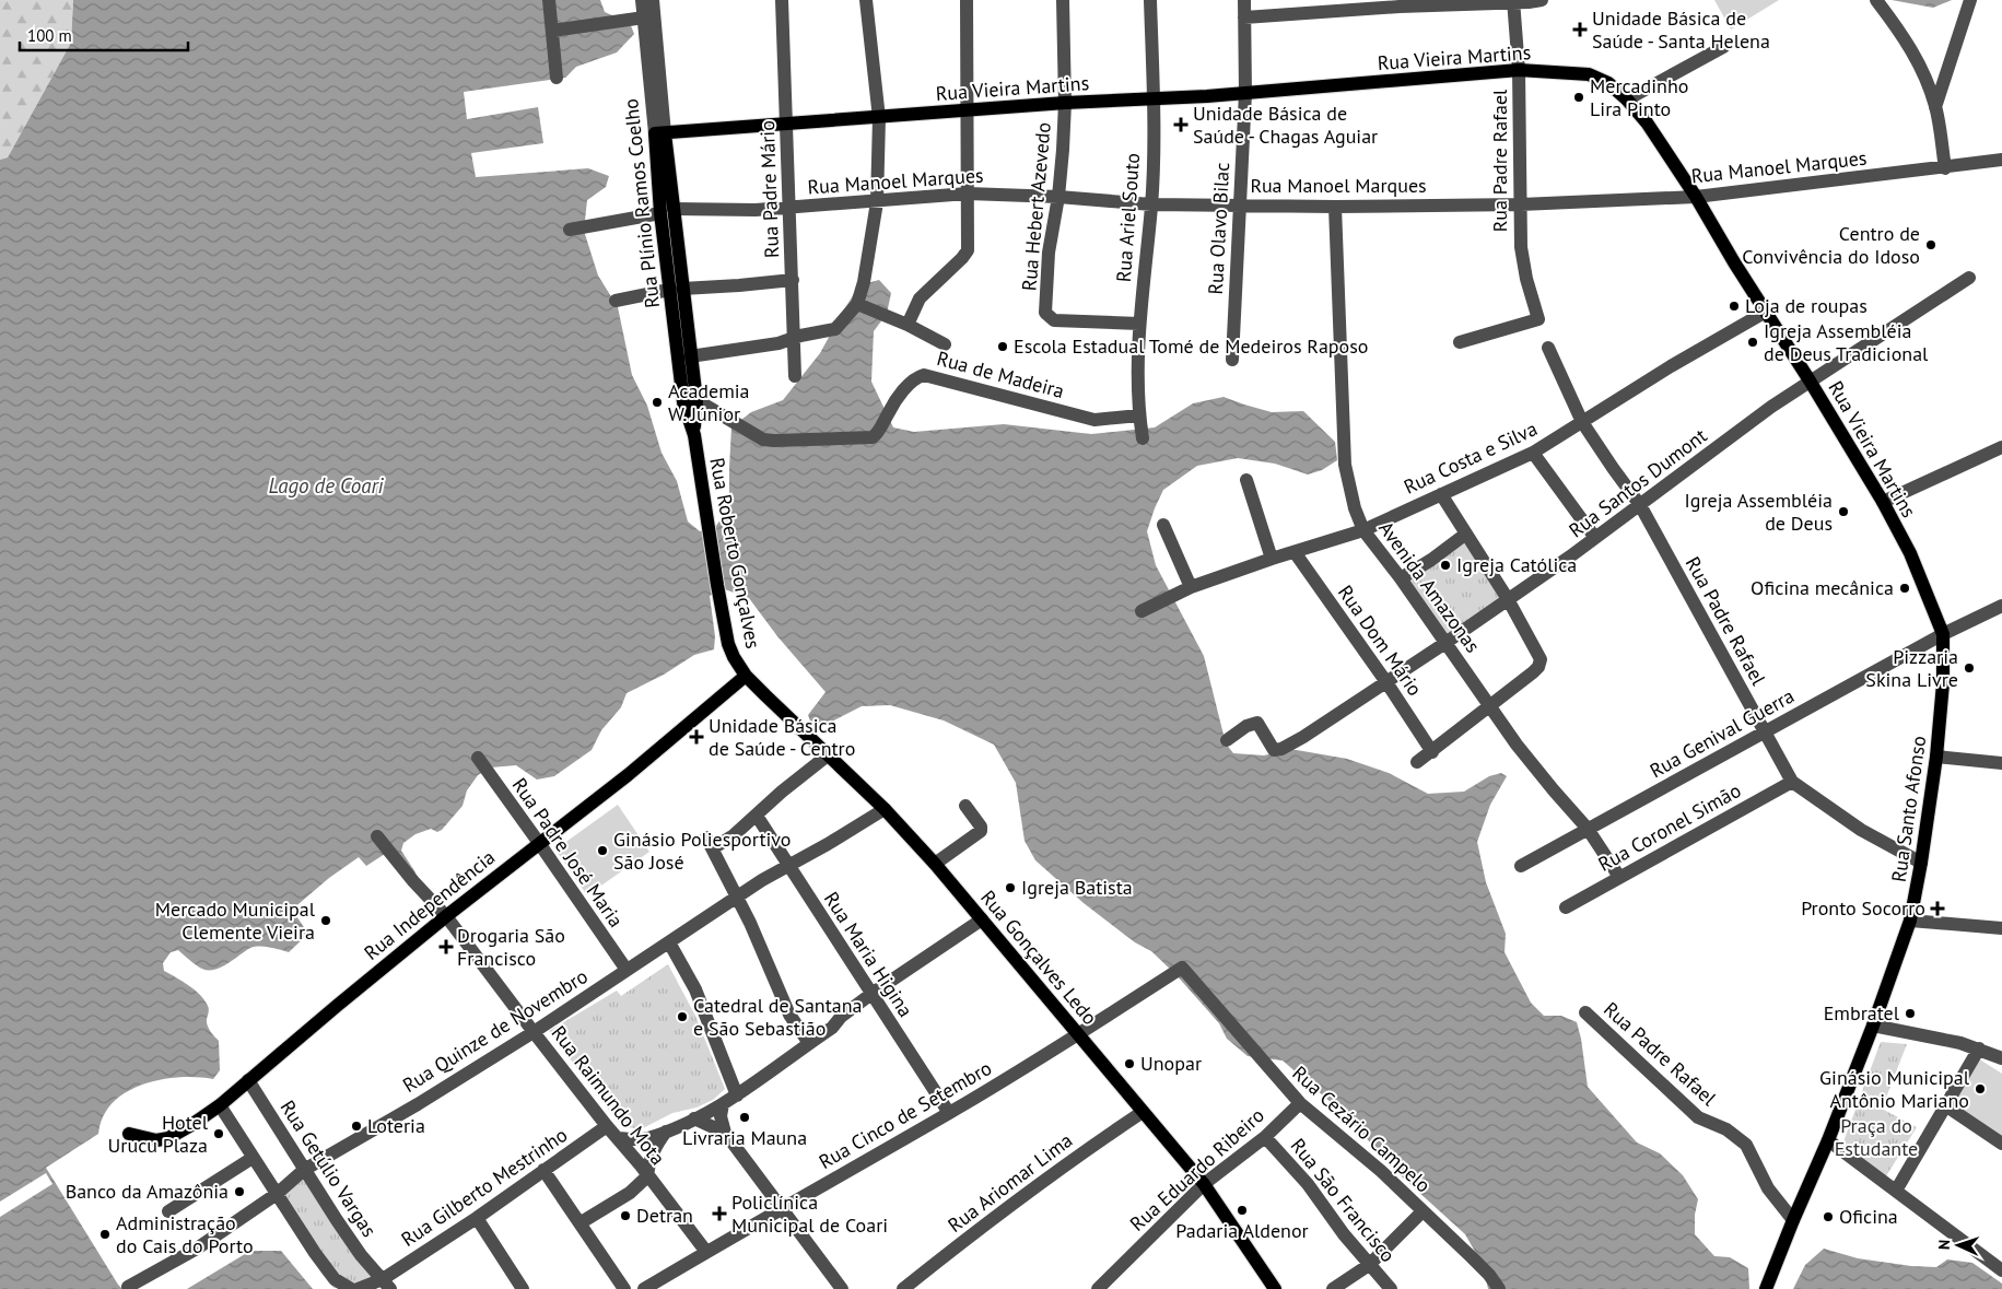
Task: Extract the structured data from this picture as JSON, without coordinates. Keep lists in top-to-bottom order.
{
  "streets": {
    "main road": [
      "Rua Vieira Martins",
      "Rua Plínio Ramos Coelho",
      "Rua Roberto Gonçalves",
      "Rua Santo Afonso",
      "Rua Independência",
      "Rua Gonçalves Ledo"
    ],
    "street": [
      "Rua Padre Rafael",
      "Rua Manoel Marques",
      "Rua Padre Mário",
      "Rua Hebert Azevedo",
      "Rua Ariel Souto",
      "Rua Olavo Bilac",
      "Rua de Madeira",
      "Rua Costa e Silva",
      "Rua Santos Dumont",
      "Avenida Amazonas",
      "Rua Dom Mário",
      "Rua Genival Guerra",
      "Rua Coronel Simão",
      "Rua Padre José Maria",
      "Rua Maria Higina",
      "Rua Quinze de Novembro",
      "Rua Raimundo Mota",
      "Rua Cinco de Setembro",
      "Rua Cezário Campelo",
      "Rua Getúlio Vargas",
      "Rua Eduardo Ribeiro",
      "Rua Ariomar Lima",
      "Rua Gilberto Mestrinho",
      "Rua São Francisco"
    ]
  },
  "crossings": [
    ["Rua Vieira Martins", "Rua Padre Rafael"],
    ["Rua Vieira Martins", "Rua Manoel Marques"],
    ["Rua Vieira Martins", "Rua Padre Mário"],
    ["Rua Vieira Martins", "Rua Plínio Ramos Coelho"],
    ["Rua Vieira Martins", "Rua Hebert Azevedo"],
    ["Rua Vieira Martins", "Rua Ariel Souto"],
    ["Rua Vieira Martins", "Rua Olavo Bilac"],
    ["Rua Vieira Martins", "Rua Costa e Silva"],
    ["Rua Vieira Martins", "Rua Santos Dumont"],
    ["Rua Vieira Martins", "Rua Genival Guerra"],
    ["Rua Vieira Martins", "Rua Santo Afonso"],
    ["Rua Padre Rafael", "Rua Manoel Marques"],
    ["Rua Padre Rafael", "Rua Costa e Silva"],
    ["Rua Padre Rafael", "Rua Santos Dumont"],
    ["Rua Padre Rafael", "Rua Genival Guerra"],
    ["Rua Padre Rafael", "Rua Santo Afonso"],
    ["Rua Padre Rafael", "Rua Coronel Simão"],
    ["Rua Manoel Marques", "Rua Padre Mário"],
    ["Rua Manoel Marques", "Rua Plínio Ramos Coelho"],
    ["Rua Manoel Marques", "Rua Hebert Azevedo"],
    ["Rua Manoel Marques", "Rua Ariel Souto"],
    ["Rua Manoel Marques", "Rua Olavo Bilac"],
    ["Rua Manoel Marques", "Avenida Amazonas"],
    ["Rua Plínio Ramos Coelho", "Rua de Madeira"],
    ["Rua Plínio Ramos Coelho", "Rua Roberto Gonçalves"],
    ["Rua Hebert Azevedo", "Rua Ariel Souto"],
    ["Rua Ariel Souto", "Rua de Madeira"],
    ["Rua de Madeira", "Rua Roberto Gonçalves"],
    ["Rua Costa e Silva", "Avenida Amazonas"],
    ["Rua Costa e Silva", "Rua Dom Mário"],
    ["Rua Santos Dumont", "Avenida Amazonas"],
    ["Rua Santos Dumont", "Rua Dom Mário"],
    ["Rua Roberto Gonçalves", "Rua Independência"],
    ["Rua Roberto Gonçalves", "Rua Gonçalves Ledo"],
    ["Avenida Amazonas", "Rua Genival Guerra"],
    ["Avenida Amazonas", "Rua Coronel Simão"],
    ["Rua Genival Guerra", "Rua Santo Afonso"],
    ["Rua Padre José Maria", "Rua Independência"],
    ["Rua Padre José Maria", "Rua Quinze de Novembro"],
    ["Rua Independência", "Rua Gonçalves Ledo"],
    ["Rua Independência", "Rua Raimundo Mota"],
    ["Rua Independência", "Rua Getúlio Vargas"],
    ["Rua Maria Higina", "Rua Quinze de Novembro"],
    ["Rua Maria Higina", "Rua Cinco de Setembro"],
    ["Rua Gonçalves Ledo", "Rua Quinze de Novembro"],
    ["Rua Gonçalves Ledo", "Rua Cinco de Setembro"],
    ["Rua Gonçalves Ledo", "Rua Eduardo Ribeiro"],
    ["Rua Gonçalves Ledo", "Rua Ariomar Lima"],
    ["Rua Quinze de Novembro", "Rua Raimundo Mota"],
    ["Rua Quinze de Novembro", "Rua Getúlio Vargas"],
    ["Rua Raimundo Mota", "Rua Cinco de Setembro"],
    ["Rua Raimundo Mota", "Rua Gilberto Mestrinho"],
    ["Rua Cinco de Setembro", "Rua Cezário Campelo"],
    ["Rua Cezário Campelo", "Rua Eduardo Ribeiro"],
    ["Rua Getúlio Vargas", "Rua Gilberto Mestrinho"],
    ["Rua Eduardo Ribeiro", "Rua São Francisco"]
  ],
  "water": ["Lago de Coari"],
  "parks": ["Praça do Estudante"],
  "places": {
    "health": [
      "Unidade Básica de Saúde - Santa Helena",
      "Unidade Básica de Saúde - Chagas Aguiar",
      "Unidade Básica de Saúde - Centro",
      "Pronto Socorro",
      "Drogaria São Francisco",
      "Policlínica Municipal de Coari"
    ],
    "other": [
      "Mercadinho Lira Pinto",
      "Centro de Convivência do Idoso",
      "Loja de roupas",
      "Igreja Assembléia de Deus Tradicional",
      "Escola Estadual Tomé de Medeiros Raposo",
      "Academia W. Júnior",
      "Igreja Assembléia de Deus",
      "Igreja Católica",
      "Oficina mecânica",
      "Pizzaria Skina Livre",
      "Ginásio Poliesportivo São José",
      "Igreja Batista",
      "Mercado Municipal Clemente Vieira",
      "Embratel",
      "Catedral de Santana e São Sebastião",
      "Unopar",
      "Ginásio Municipal Antônio Mariano",
      "Livraria Mauna",
      "Loteria",
      "Hotel Urucu Plaza",
      "Banco da Amazônia",
      "Padaria Aldenor",
      "Detran",
      "Oficina",
      "Administração do Cais do Porto"
    ]
  },
  "scale_bar": "100 m",
  "north": "left"
}
